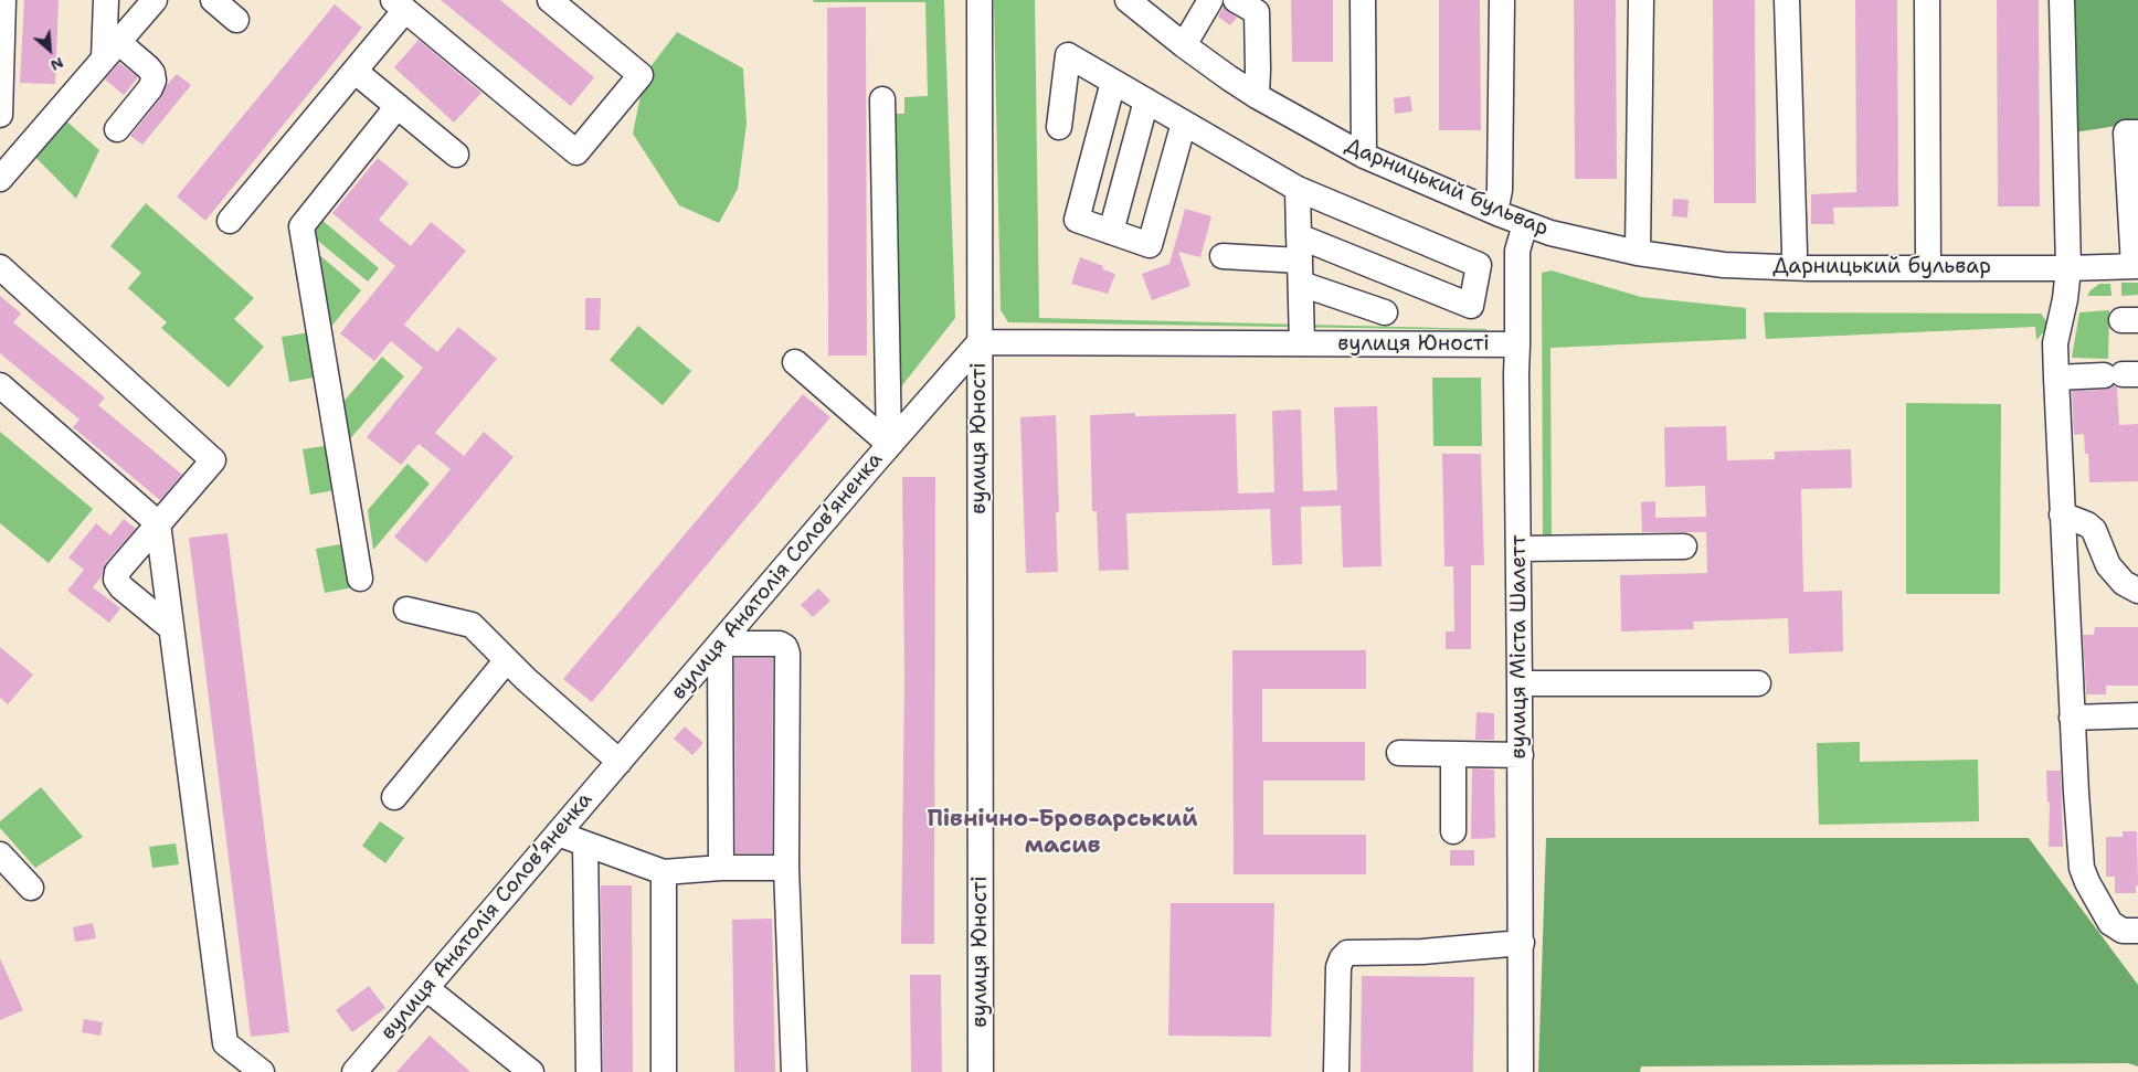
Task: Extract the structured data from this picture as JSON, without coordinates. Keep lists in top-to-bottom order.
{
  "streets": {
    "street": [
      "Дарницький бульвар",
      "вулиця Юності",
      "вулиця Анатолія Соловʼяненка",
      "вулиця Міста Шалетт"
    ]
  },
  "crossings": [
    ["Дарницький бульвар", "вулиця Міста Шалетт"],
    ["вулиця Юності", "вулиця Анатолія Соловʼяненка"],
    ["вулиця Юності", "вулиця Міста Шалетт"]
  ],
  "districts": ["Північно-Броварський масив"],
  "north": "bottom right"
}
